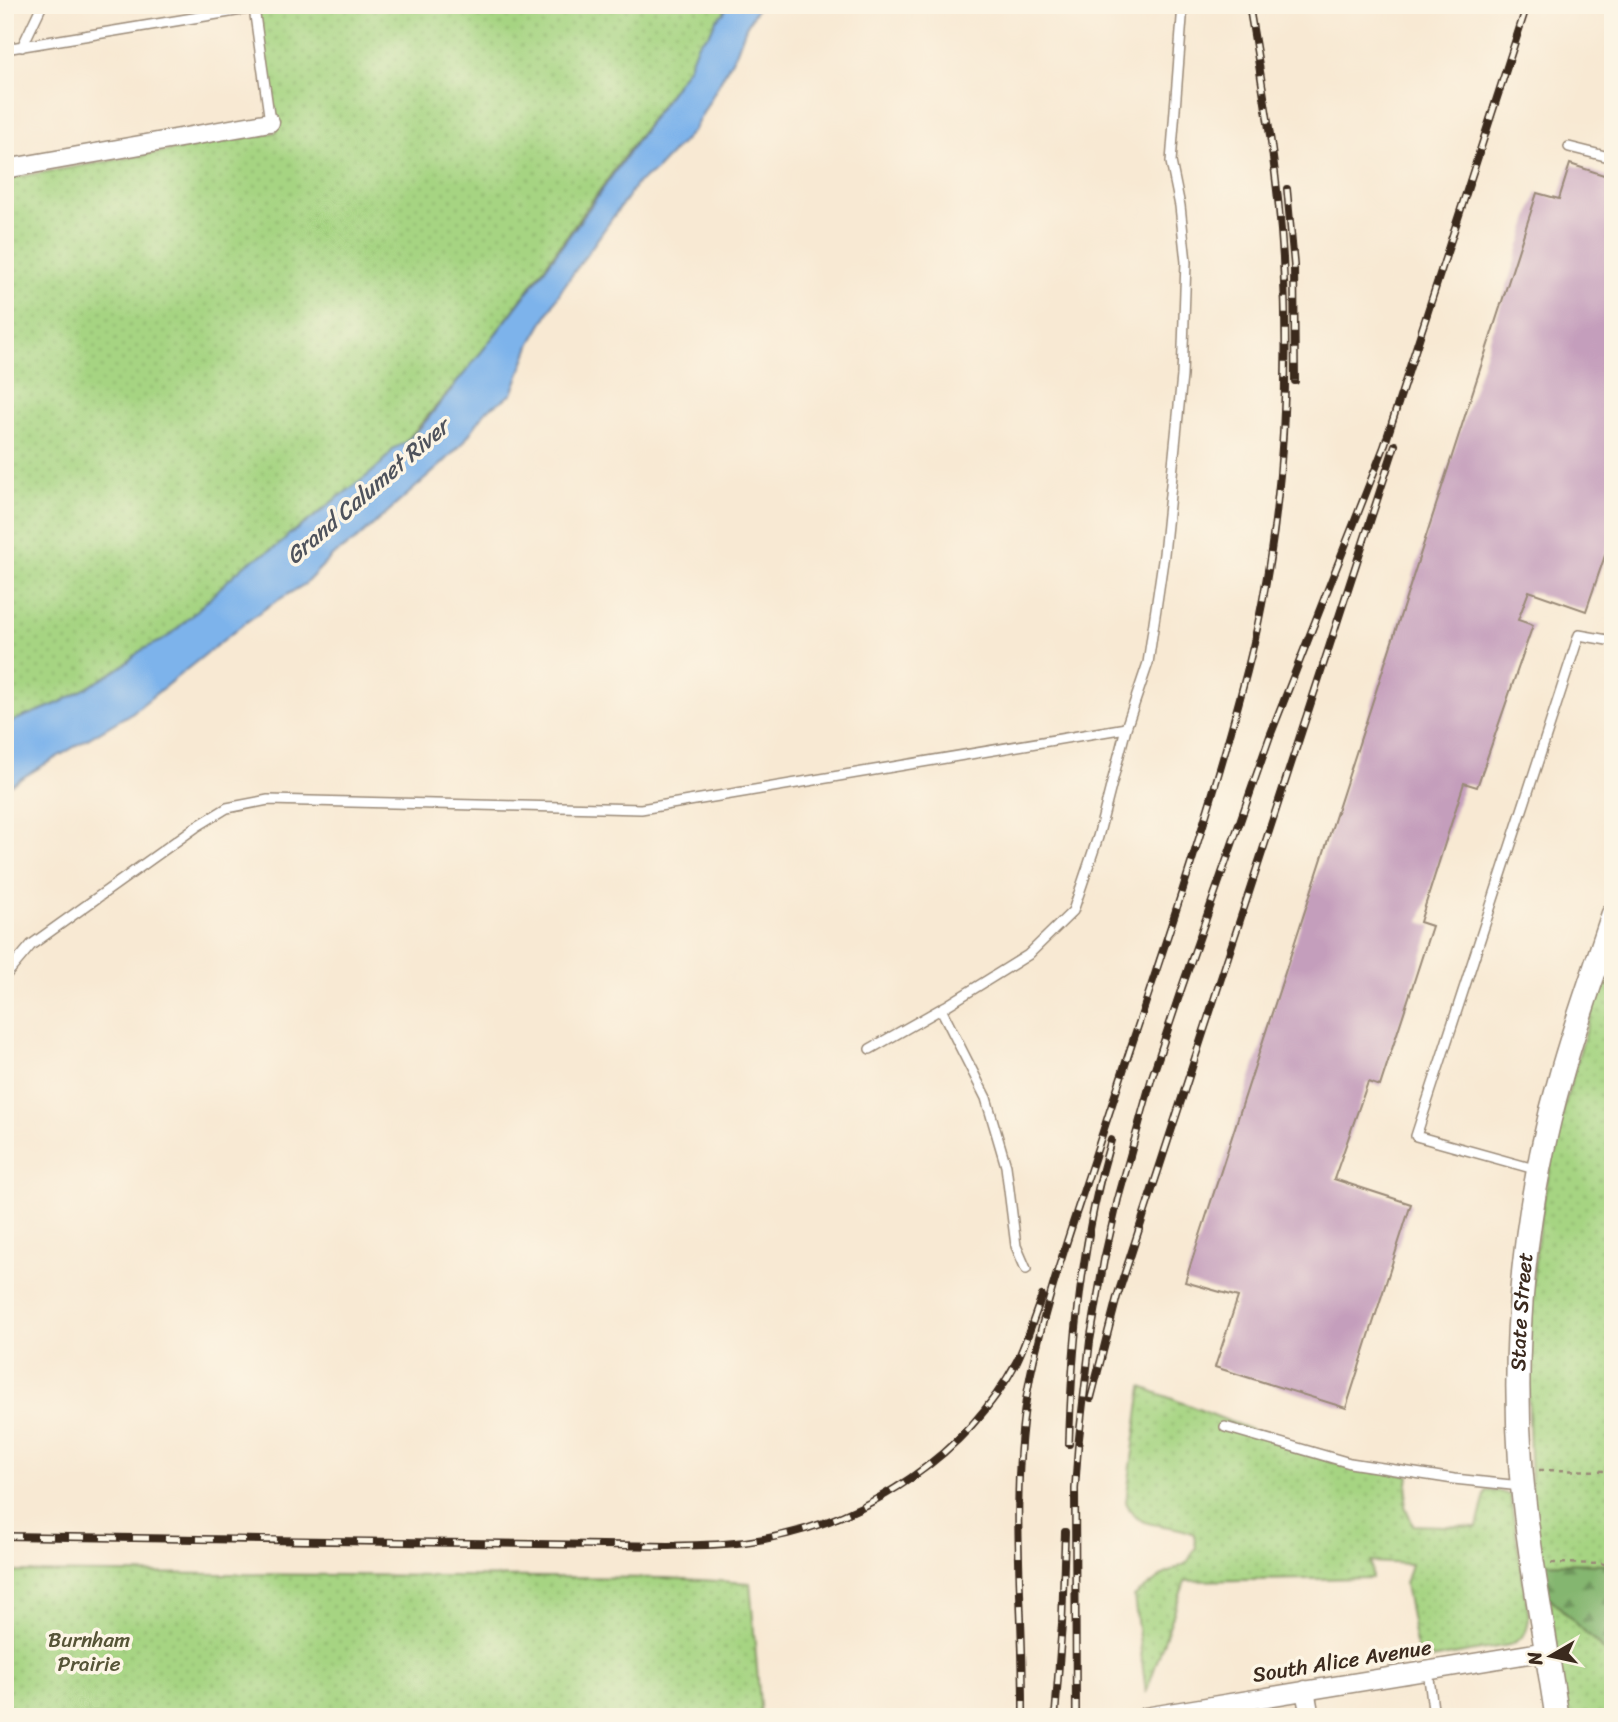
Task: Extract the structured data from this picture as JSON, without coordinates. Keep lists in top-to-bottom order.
{
  "streets": {
    "street": ["State Street", "South Alice Avenue"]
  },
  "crossings": [
    ["State Street", "South Alice Avenue"]
  ],
  "water": ["Grand Calumet River"],
  "parks": ["Burnham Prairie"],
  "north": "left"
}
